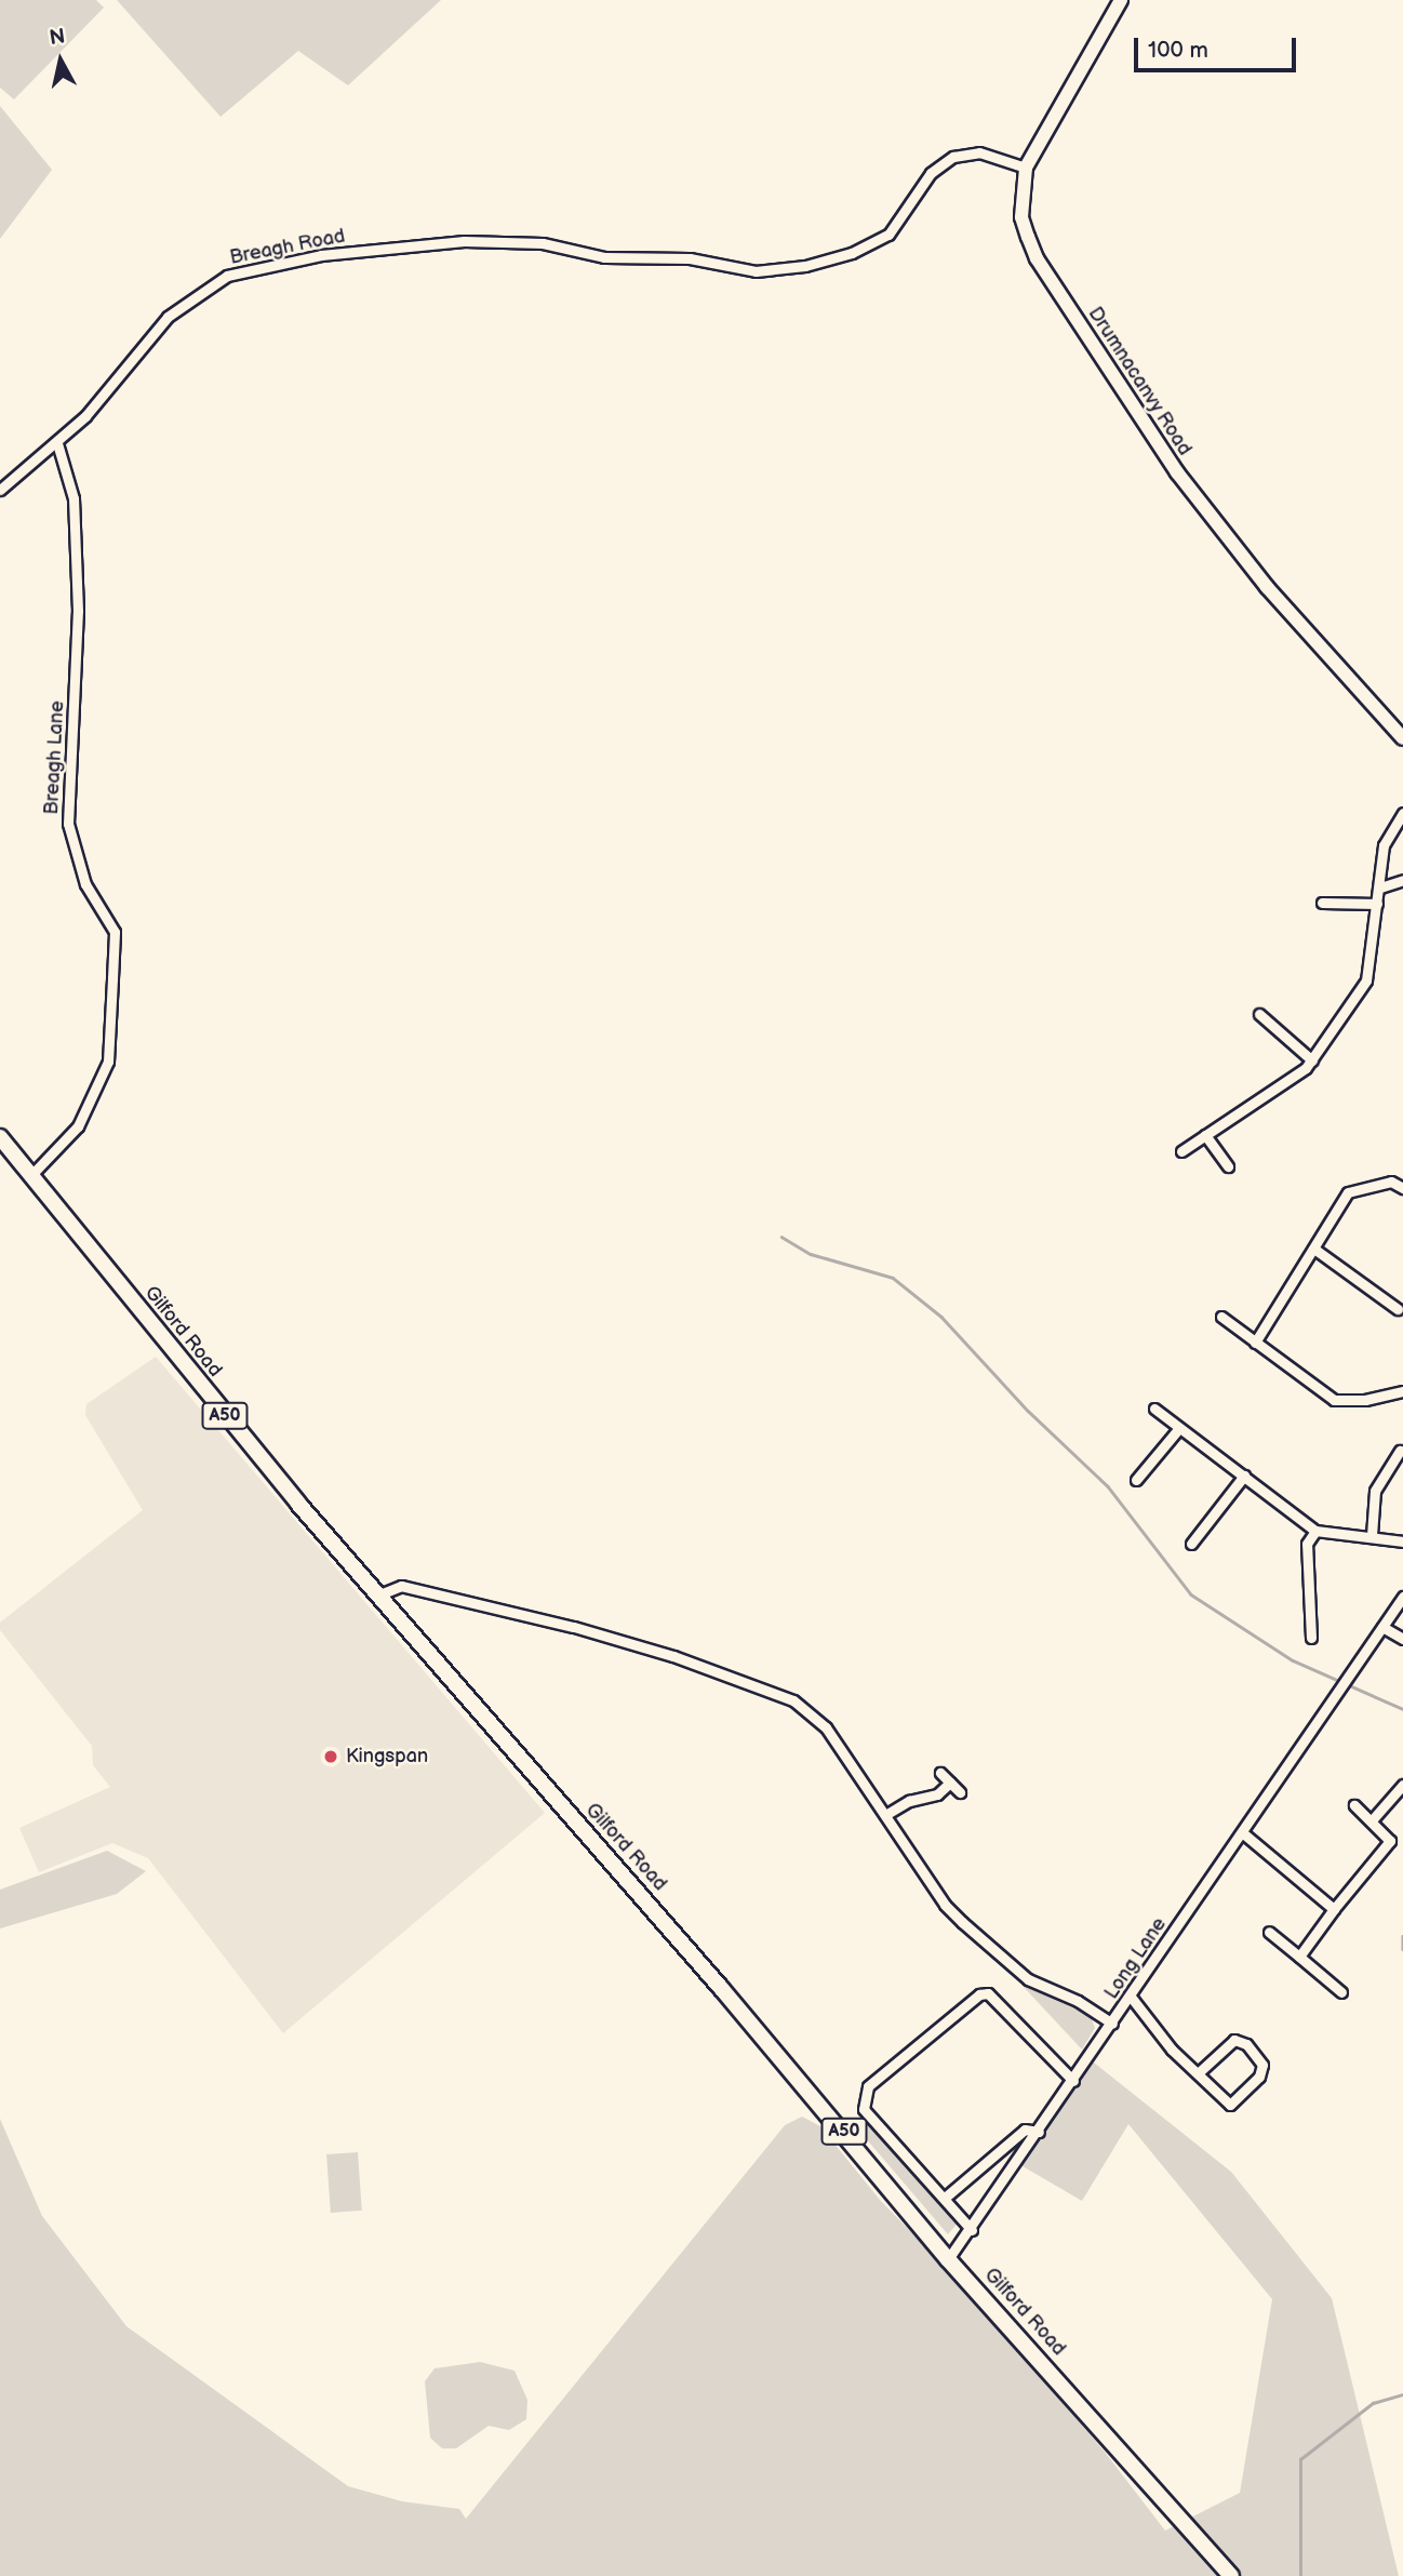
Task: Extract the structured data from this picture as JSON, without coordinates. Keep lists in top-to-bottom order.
{
  "streets": {
    "main road": ["Drumnacanvy Road", "Gilford Road", "A50"],
    "street": ["Breagh Road", "Breagh Lane", "Long Lane"]
  },
  "crossings": [
    ["Breagh Road", "Drumnacanvy Road"],
    ["Breagh Road", "Breagh Lane"],
    ["Breagh Lane", "Gilford Road"],
    ["Gilford Road", "Long Lane"]
  ],
  "places": ["Kingspan"],
  "scale_bar": "100 m",
  "north": "top"
}
